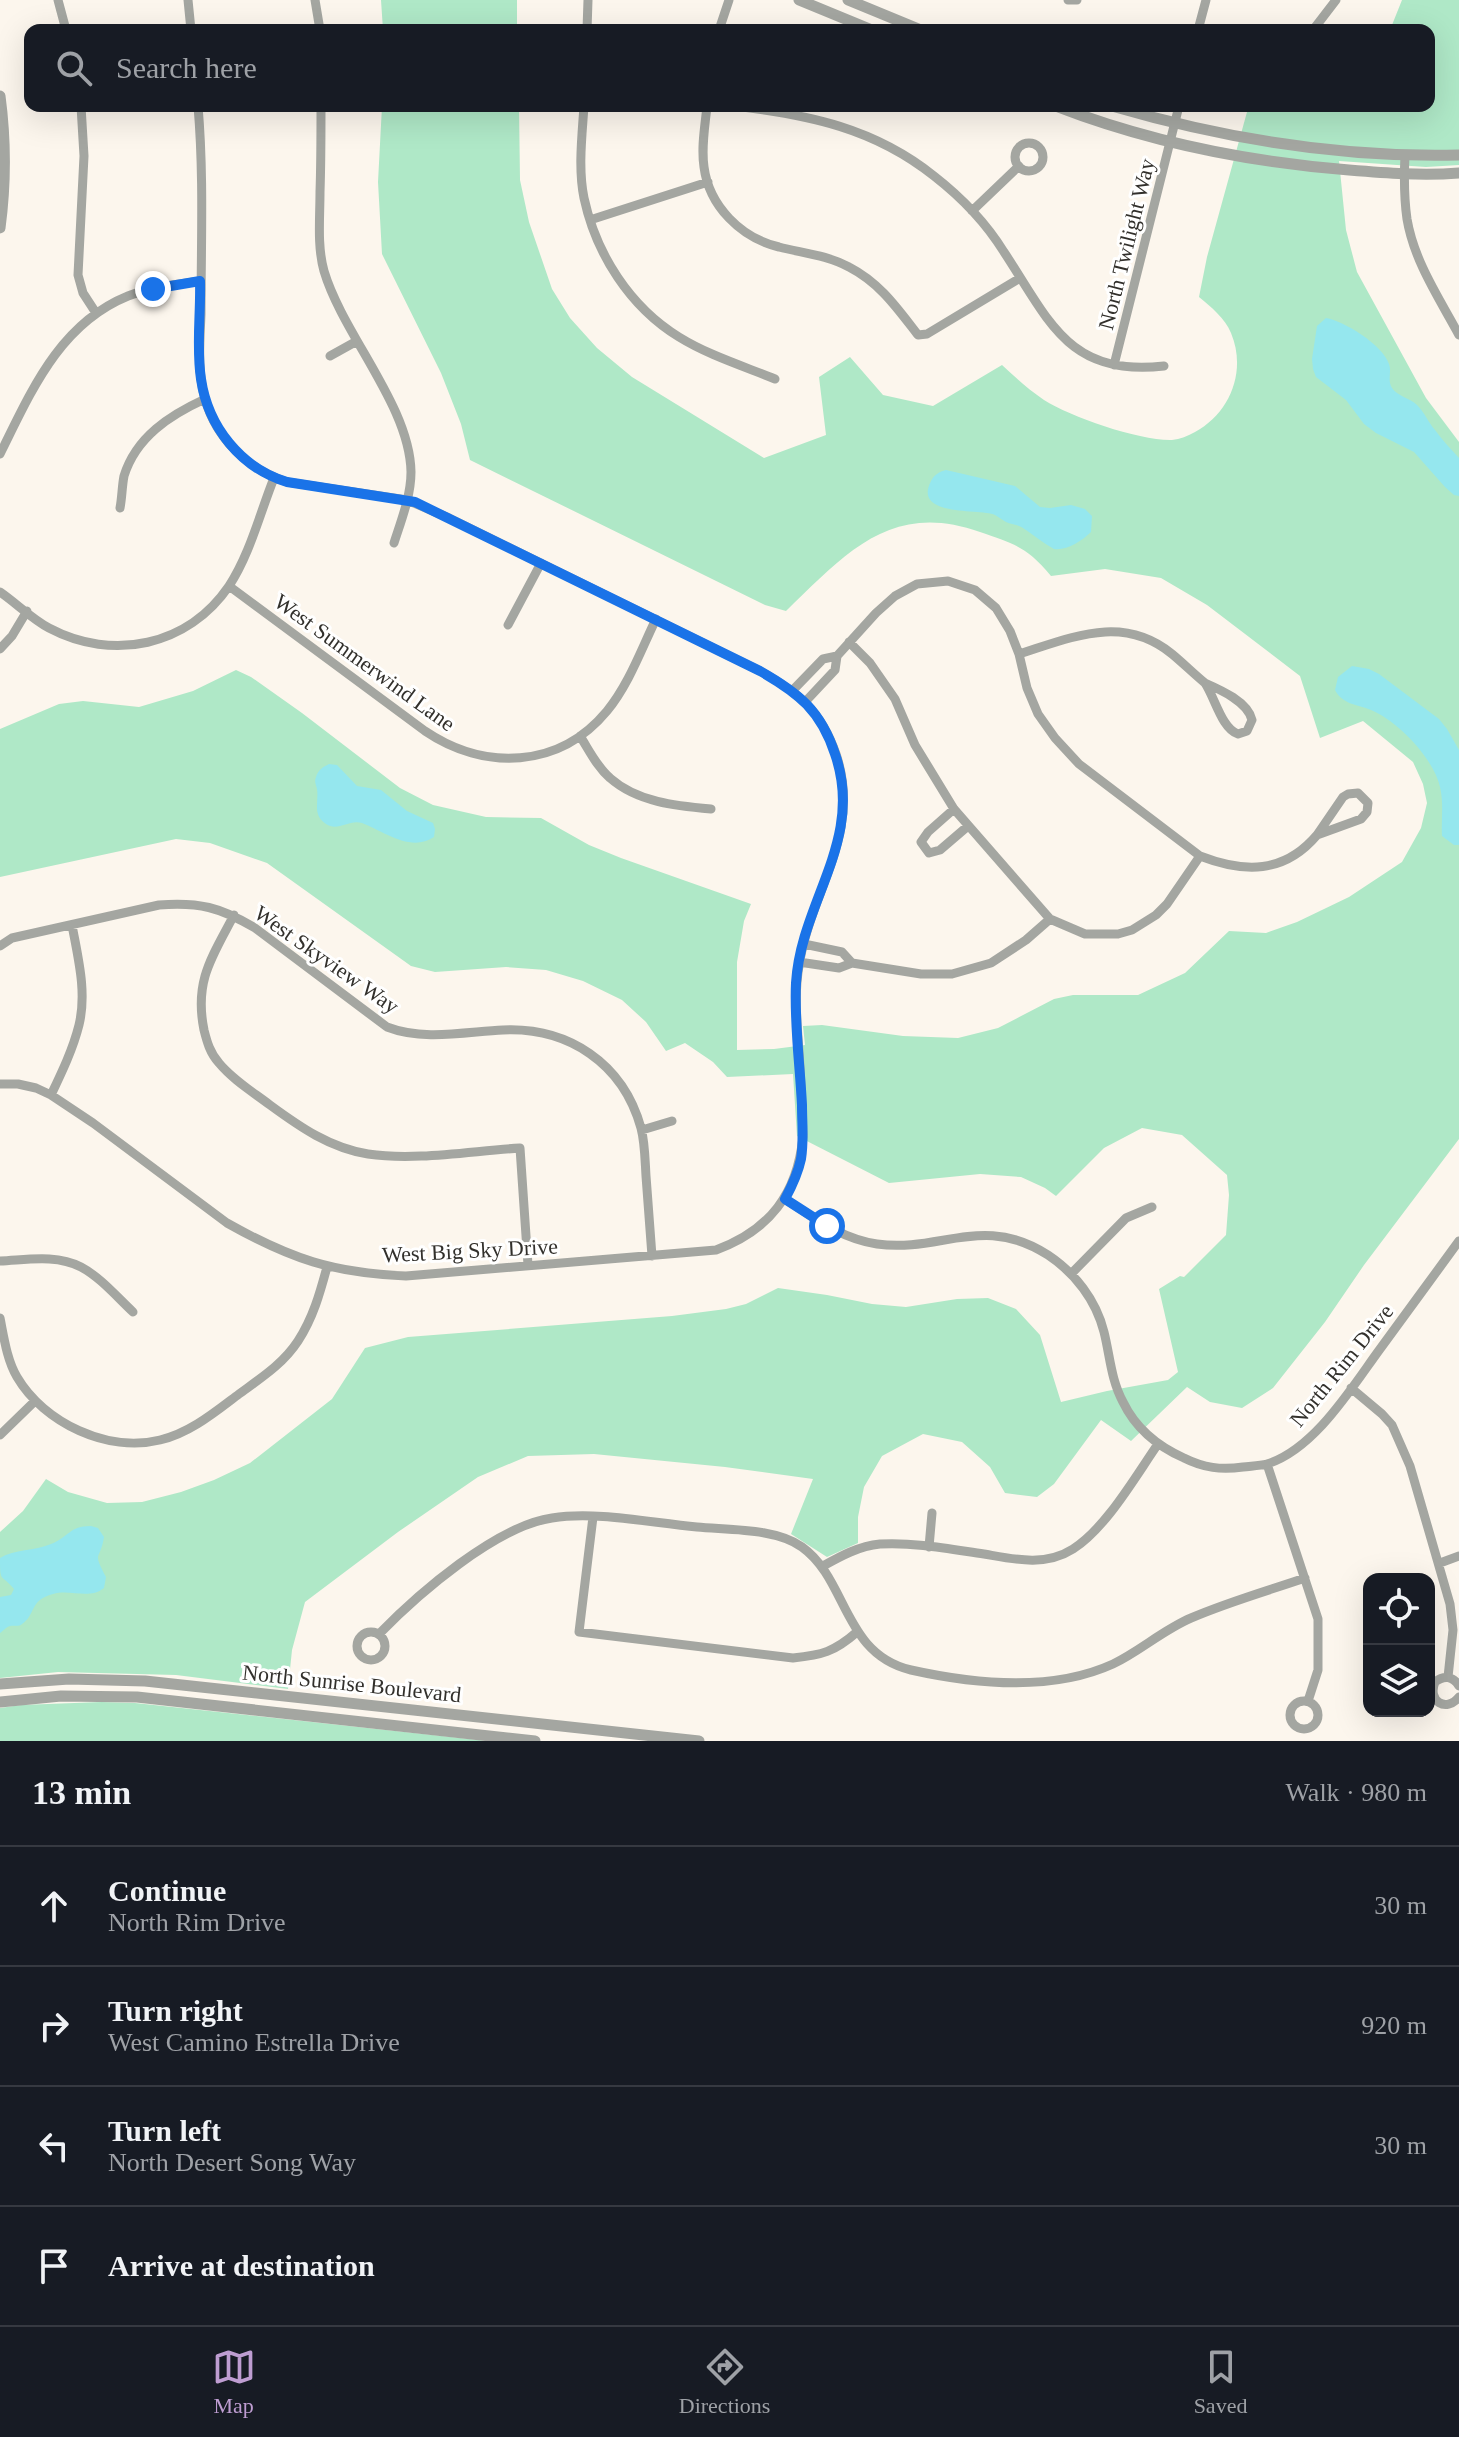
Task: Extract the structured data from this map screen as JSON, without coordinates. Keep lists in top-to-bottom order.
{
  "streets": {
    "street": [
      "North Twilight Way",
      "West Summerwind Lane",
      "West Skyview Way",
      "West Big Sky Drive",
      "North Rim Drive",
      "North Sunrise Boulevard"
    ]
  },
  "crossings": [
    ["West Skyview Way", "West Big Sky Drive"],
    ["West Big Sky Drive", "North Rim Drive"]
  ],
  "page": {
    "search": "Search here",
    "heading": ["13 min", "Walk · 980 m"],
    "list": [
      ["Continue", "North Rim Drive", "30 m"],
      ["Turn right", "West Camino Estrella Drive", "920 m"],
      ["Turn left", "North Desert Song Way", "30 m"],
      "Arrive at destination"
    ],
    "nav": ["Map", "Directions", "Saved"]
  }
}
